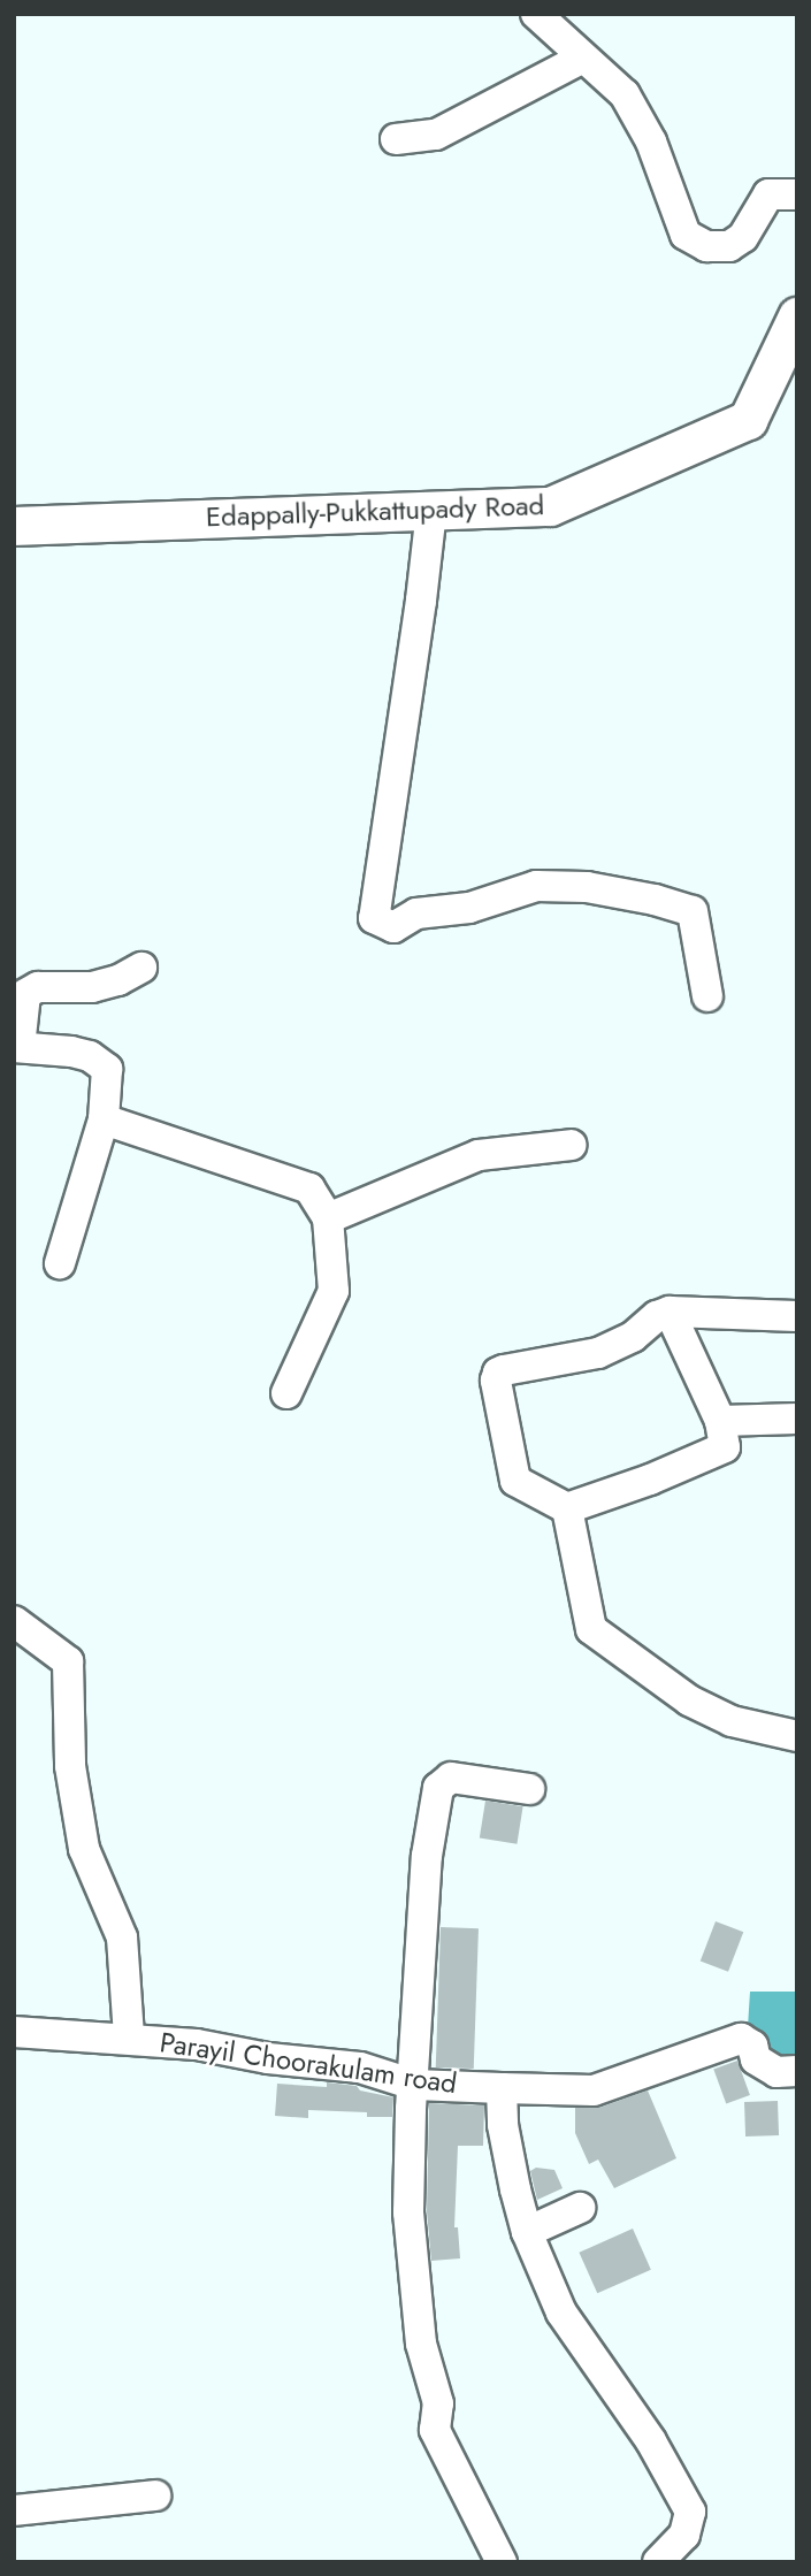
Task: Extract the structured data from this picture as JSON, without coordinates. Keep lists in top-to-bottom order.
{
  "streets": {
    "main road": ["Edappally-Pukkattupady Road"],
    "street": ["Parayil Choorakulam road"]
  }
}
